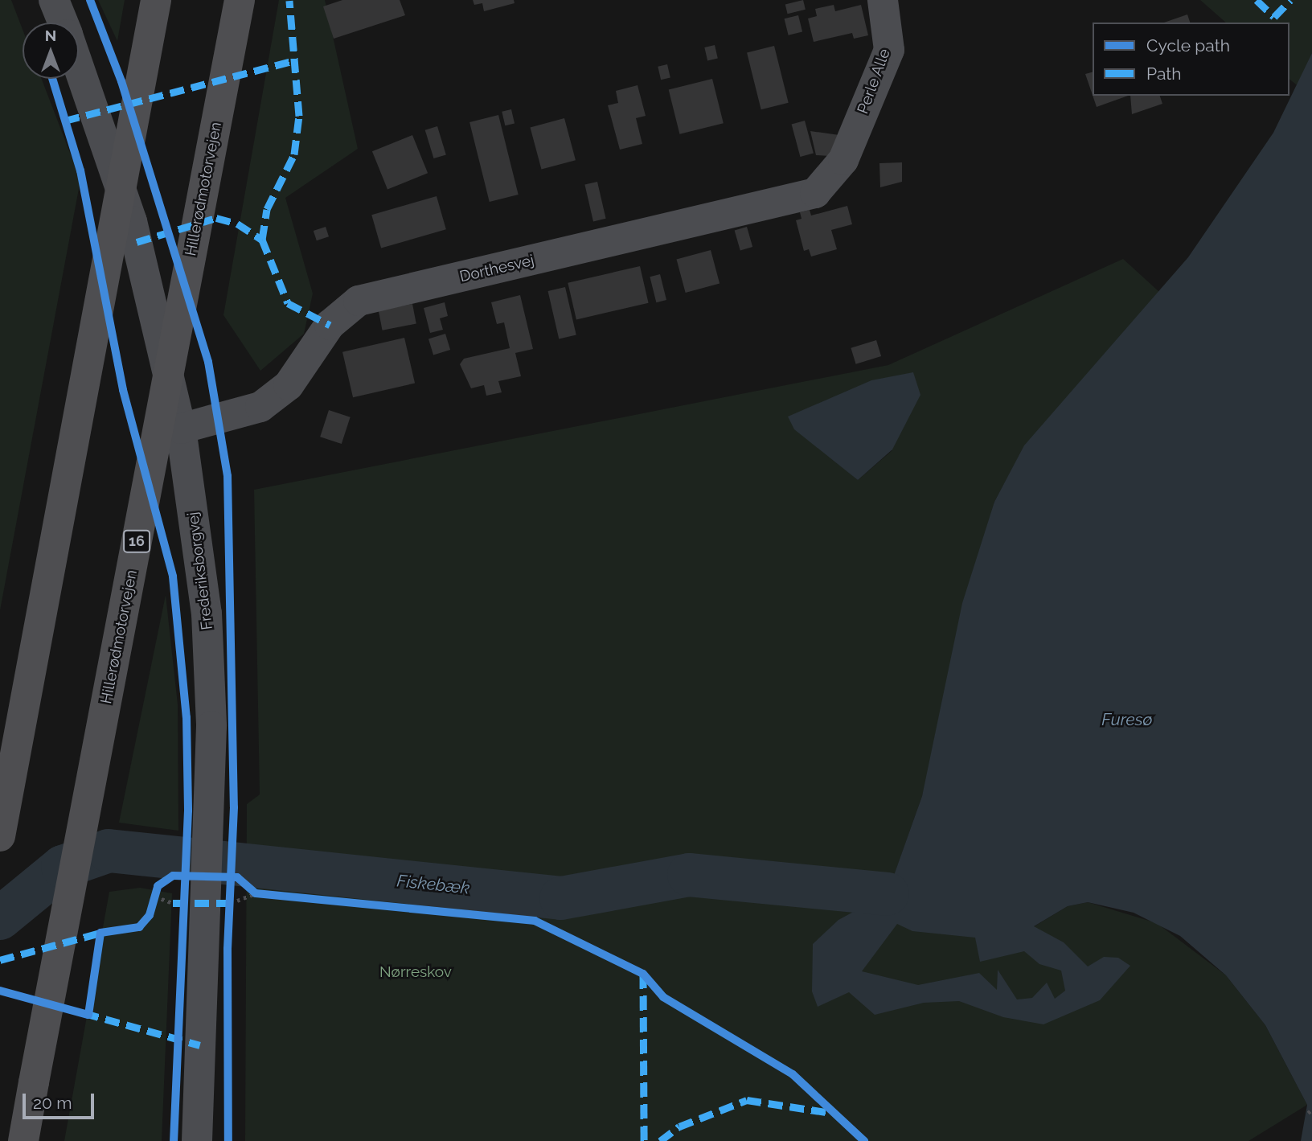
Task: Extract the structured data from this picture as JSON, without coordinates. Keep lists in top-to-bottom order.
{
  "streets": {
    "highway": ["Hillerødmotorvejen", "16"],
    "street": ["Perle Alle", "Dorthesvej", "Frederiksborgvej"]
  },
  "crossings": [
    ["Perle Alle", "Dorthesvej"],
    ["Dorthesvej", "Frederiksborgvej"]
  ],
  "water": ["Furesø", "Fiskebæk"],
  "parks": ["Nørreskov"],
  "legend": ["Cycle path", "Path"],
  "scale_bar": "20 m",
  "north": "top"
}
